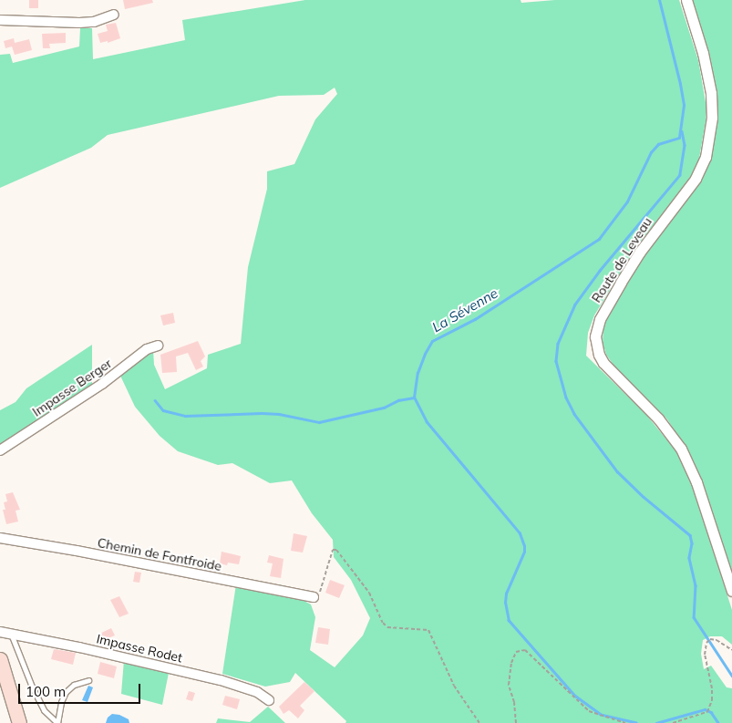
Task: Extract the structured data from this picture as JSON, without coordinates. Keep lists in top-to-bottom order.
{
  "streets": {
    "street": [
      "Route de Leveau",
      "Impasse Berger",
      "Chemin de Fontfroide",
      "Impasse Rodet"
    ]
  },
  "water": ["La Sévenne"],
  "scale_bar": "100 m"
}
